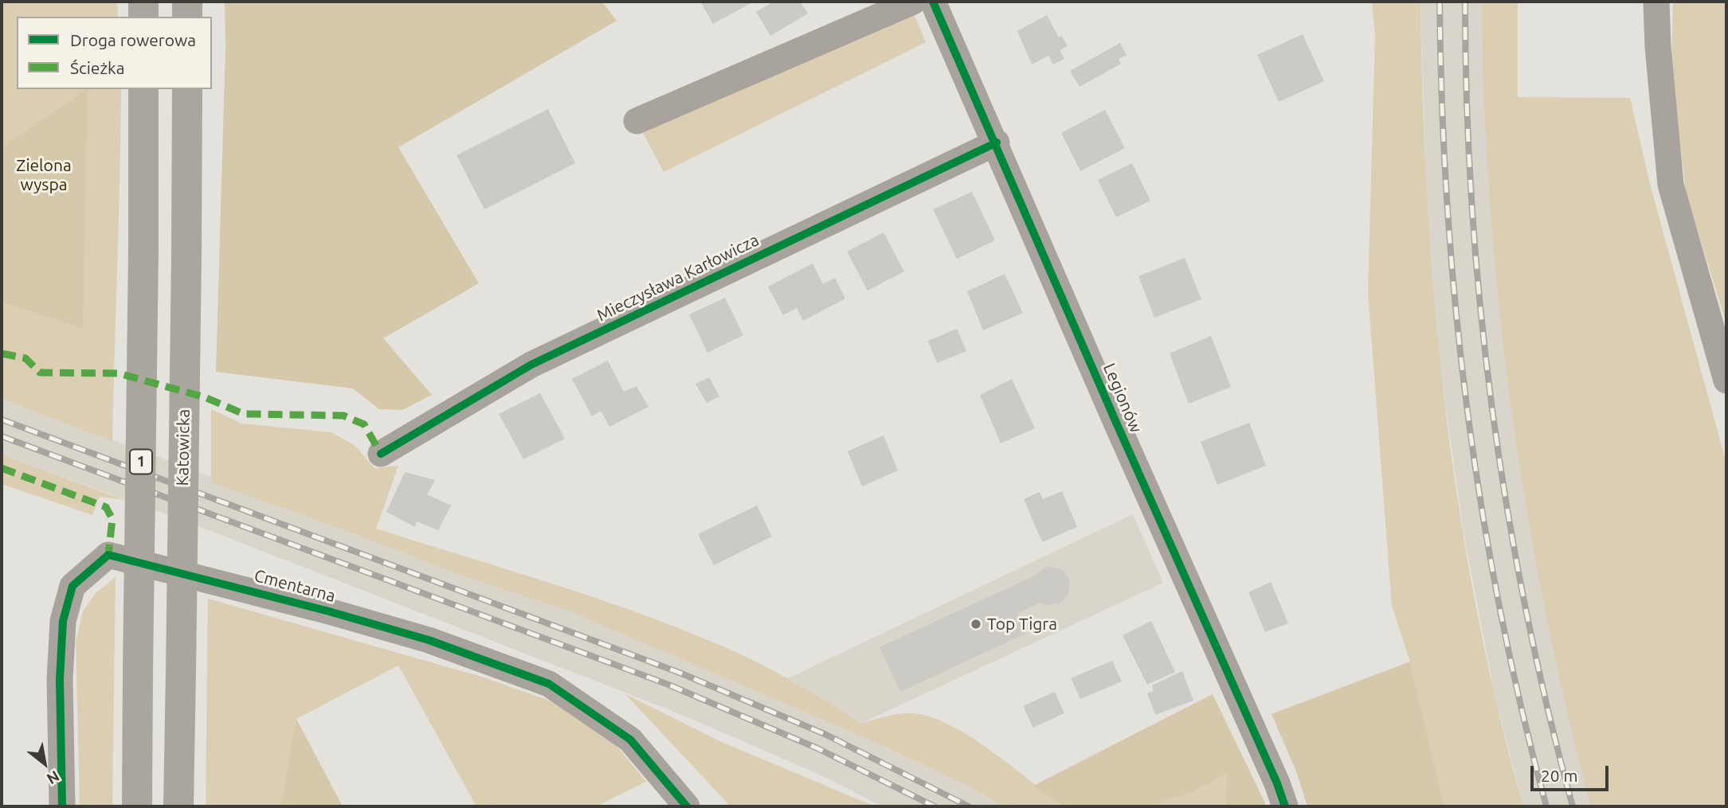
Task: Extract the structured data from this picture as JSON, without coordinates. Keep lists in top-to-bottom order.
{
  "streets": {
    "main road": ["Katowicka", "1"],
    "street": ["Mieczysława Karłowicza", "Legionów", "Cmentarna"]
  },
  "crossings": [
    ["Mieczysława Karłowicza", "Legionów"]
  ],
  "parks": ["Zielona wyspa"],
  "places": ["Top Tigra"],
  "legend": ["Droga rowerowa", "Ścieżka"],
  "scale_bar": "20 m",
  "north": "bottom right"
}
